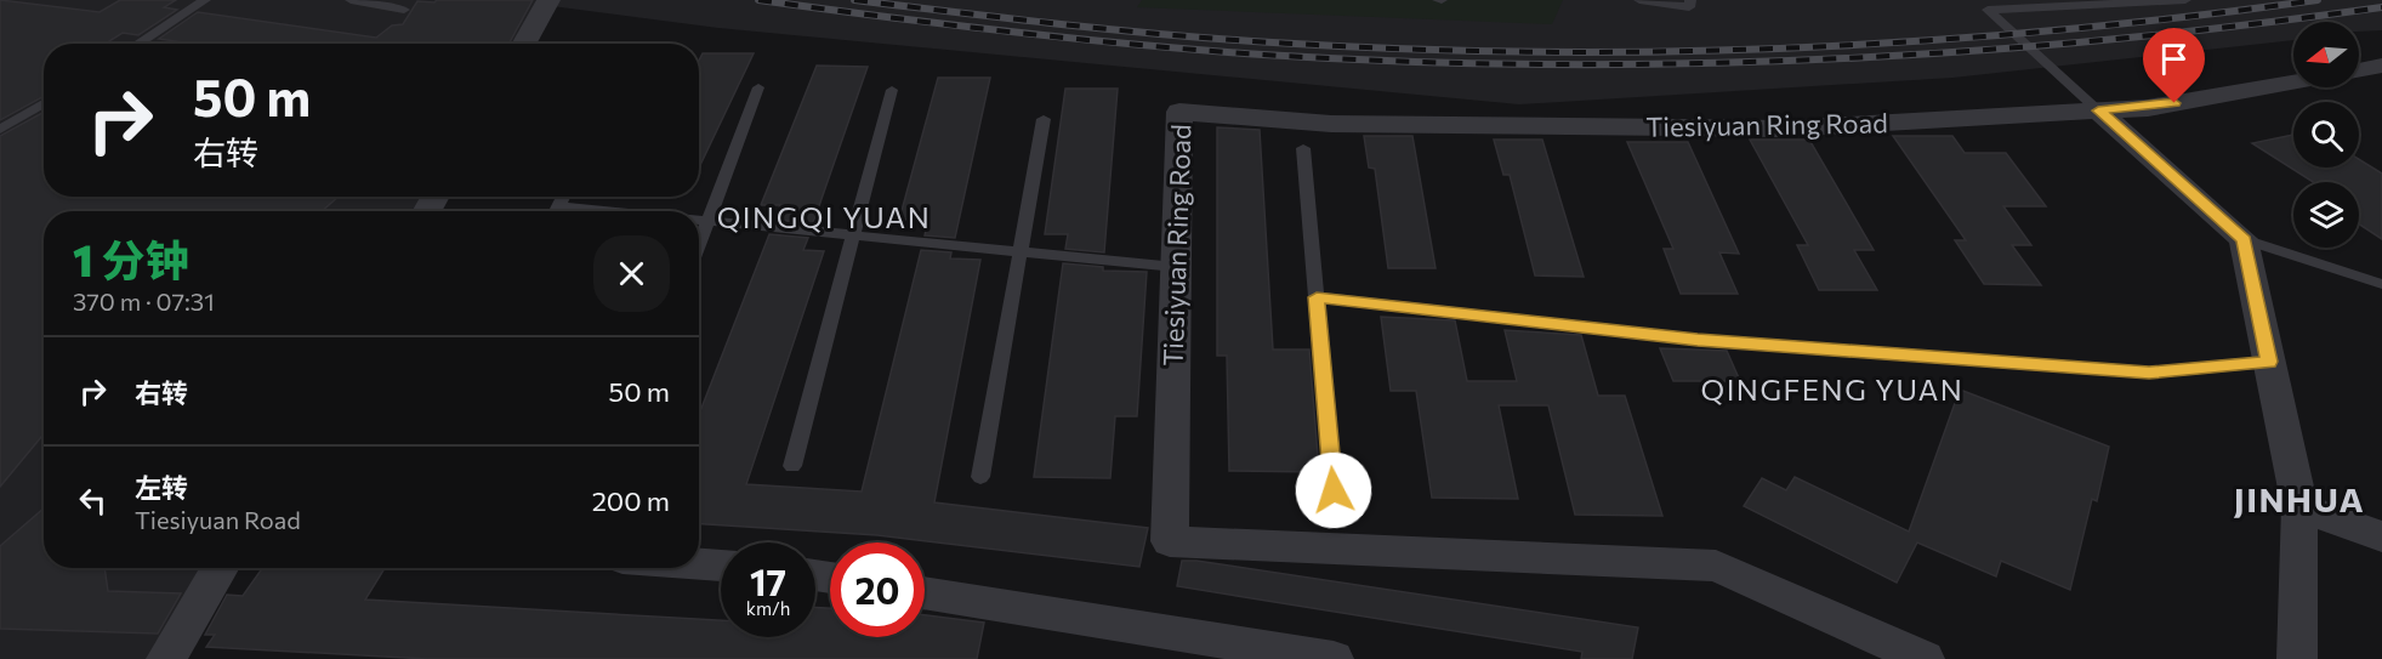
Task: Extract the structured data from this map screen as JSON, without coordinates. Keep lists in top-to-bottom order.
{
  "streets": {
    "street": ["Tiesiyuan Ring Road"]
  },
  "districts": ["QINGQI YUAN", "QINGFENG YUAN", "JINHUA"],
  "north": "left",
  "page": {
    "turn": ["50 m", "右转"],
    "heading": ["1 分钟", "370 m · 07:31"],
    "list": [
      {
        "name": "右转",
        "value": "50 m"
      },
      {
        "name": "左转",
        "note": "Tiesiyuan Road",
        "value": "200 m"
      }
    ],
    "speed": "17 km/h",
    "limit": "20"
  }
}
